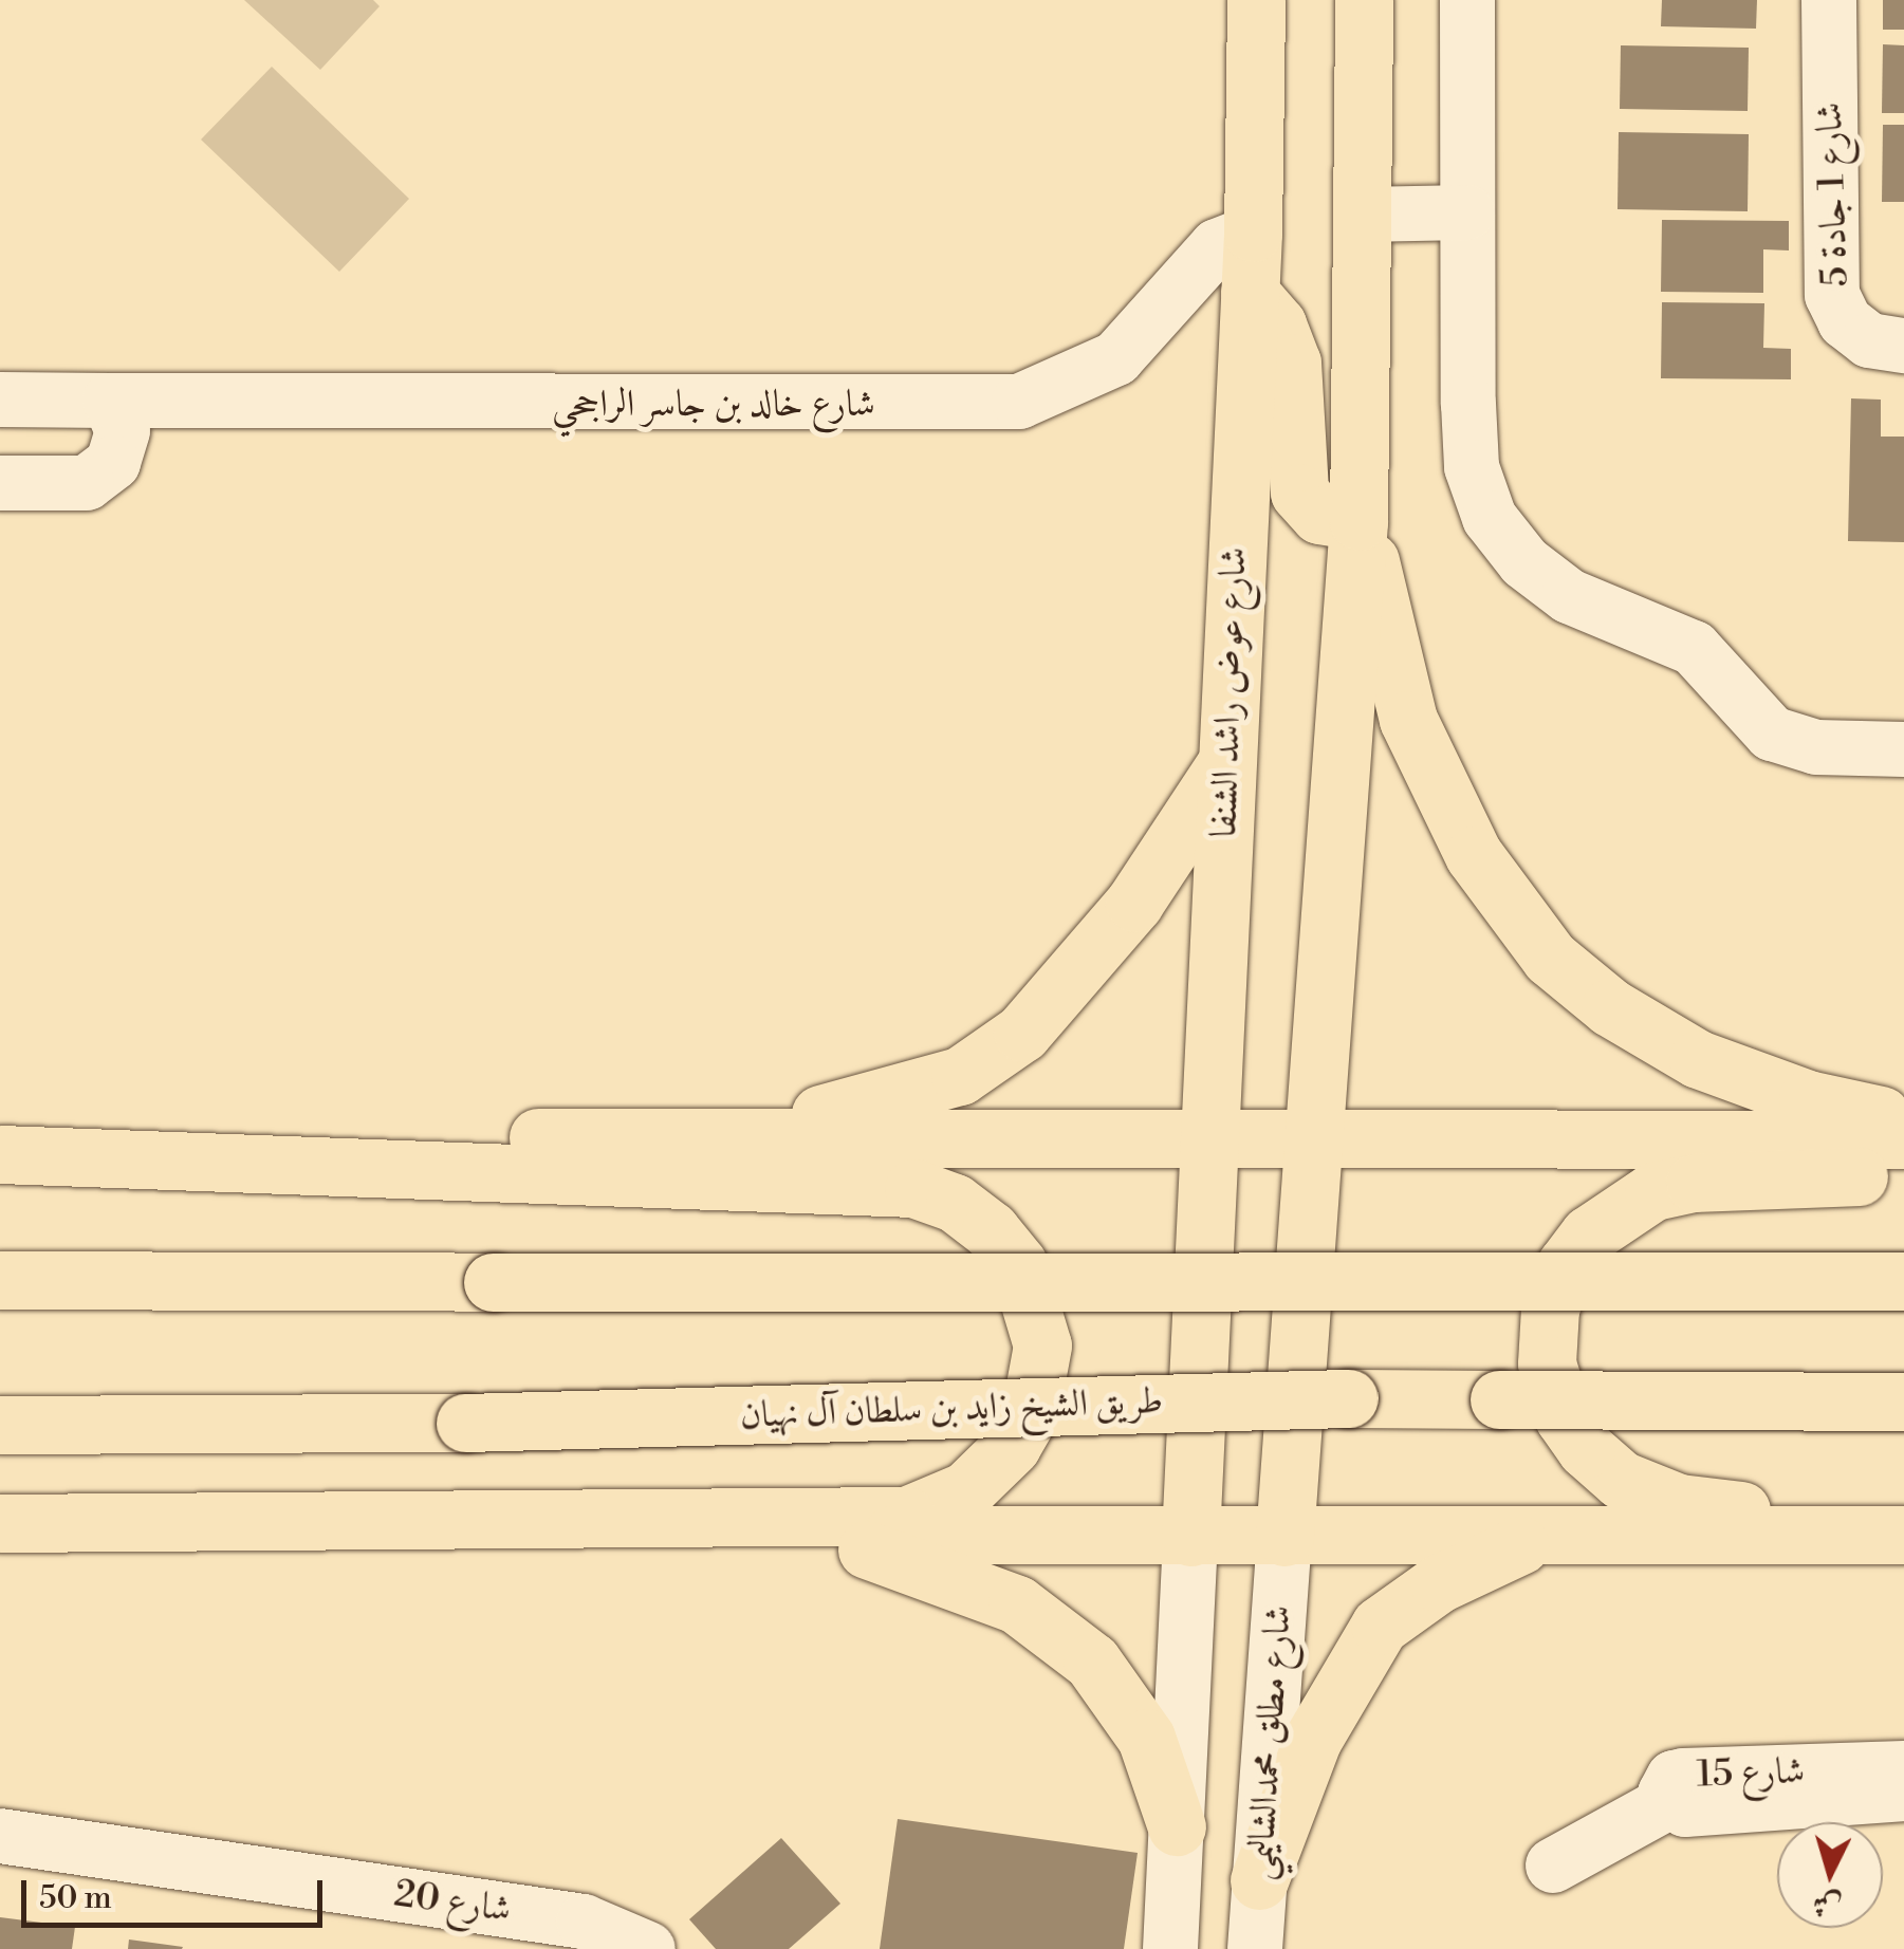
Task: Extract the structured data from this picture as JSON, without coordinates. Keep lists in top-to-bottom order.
{
  "streets": {
    "main road": ["شارع عوض راشد الشنفا", "طريق الشيخ زايد بن سلطان آل نهيان"],
    "street": [
      "شارع 1 جادة 5",
      "شارع خالد بن جاسر الراجحي",
      "شارع مطلق محمدالشاليمي",
      "شارع 15",
      "شارع 20"
    ]
  },
  "crossings": [
    ["شارع خالد بن جاسر الراجحي", "شارع عوض راشد الشنفا"]
  ],
  "scale_bar": "50 m",
  "north": "bottom"
}
